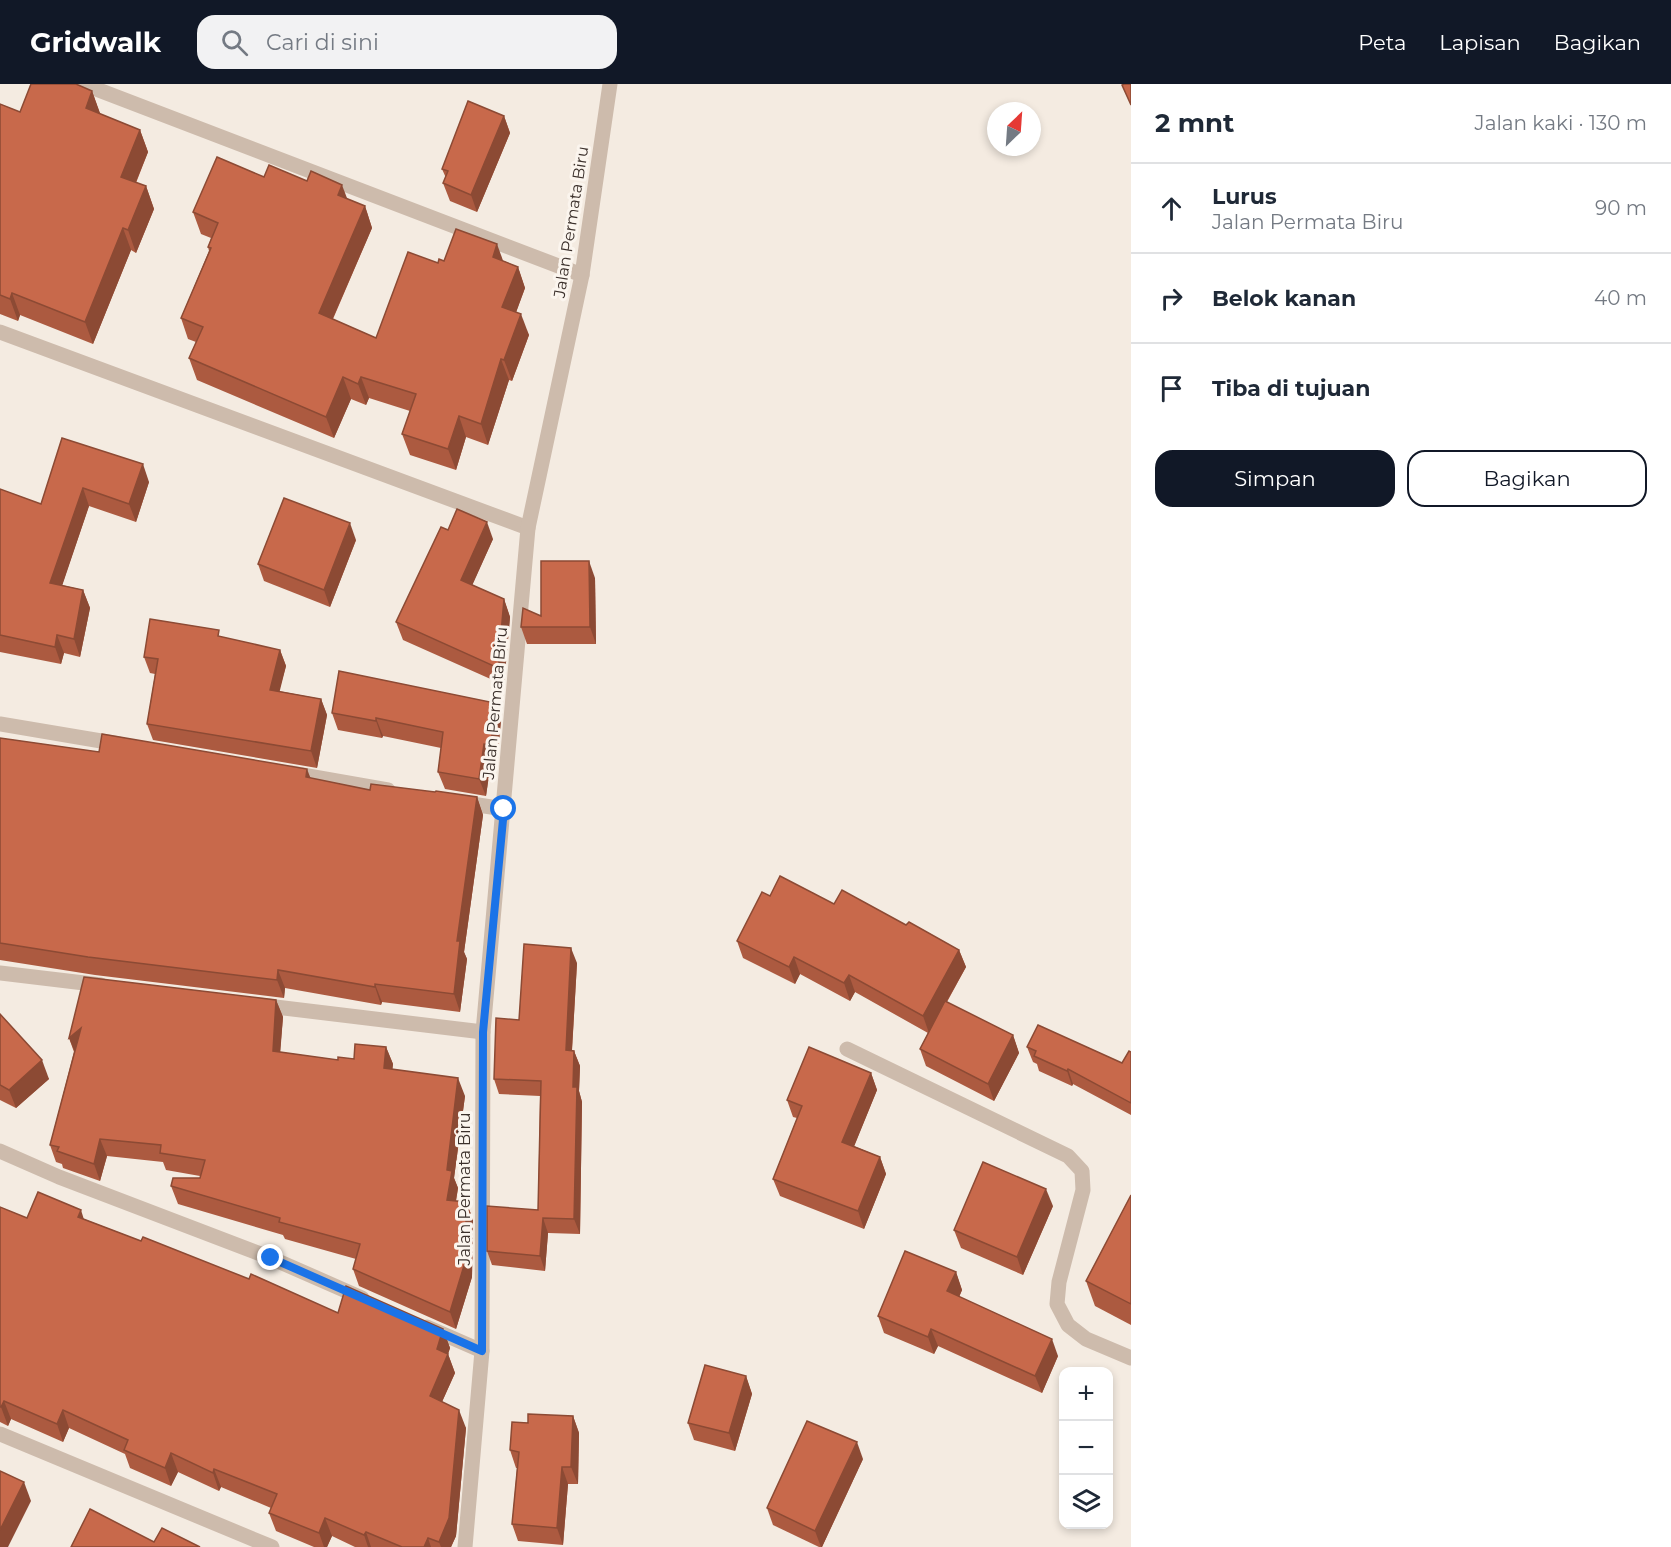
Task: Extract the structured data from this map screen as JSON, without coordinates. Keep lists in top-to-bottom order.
{
  "streets": {
    "street": ["Jalan Permata Biru"]
  },
  "north": "top right",
  "page": {
    "header": "Gridwalk",
    "search": "Cari di sini",
    "nav": ["Peta", "Lapisan", "Bagikan"],
    "heading": ["2 mnt", "Jalan kaki · 130 m"],
    "list": [
      ["Lurus", "Jalan Permata Biru", "90 m"],
      ["Belok kanan", "40 m"],
      "Tiba di tujuan"
    ],
    "buttons": ["Simpan", "Bagikan"],
    "map_buttons": ["+", "−"]
  }
}
